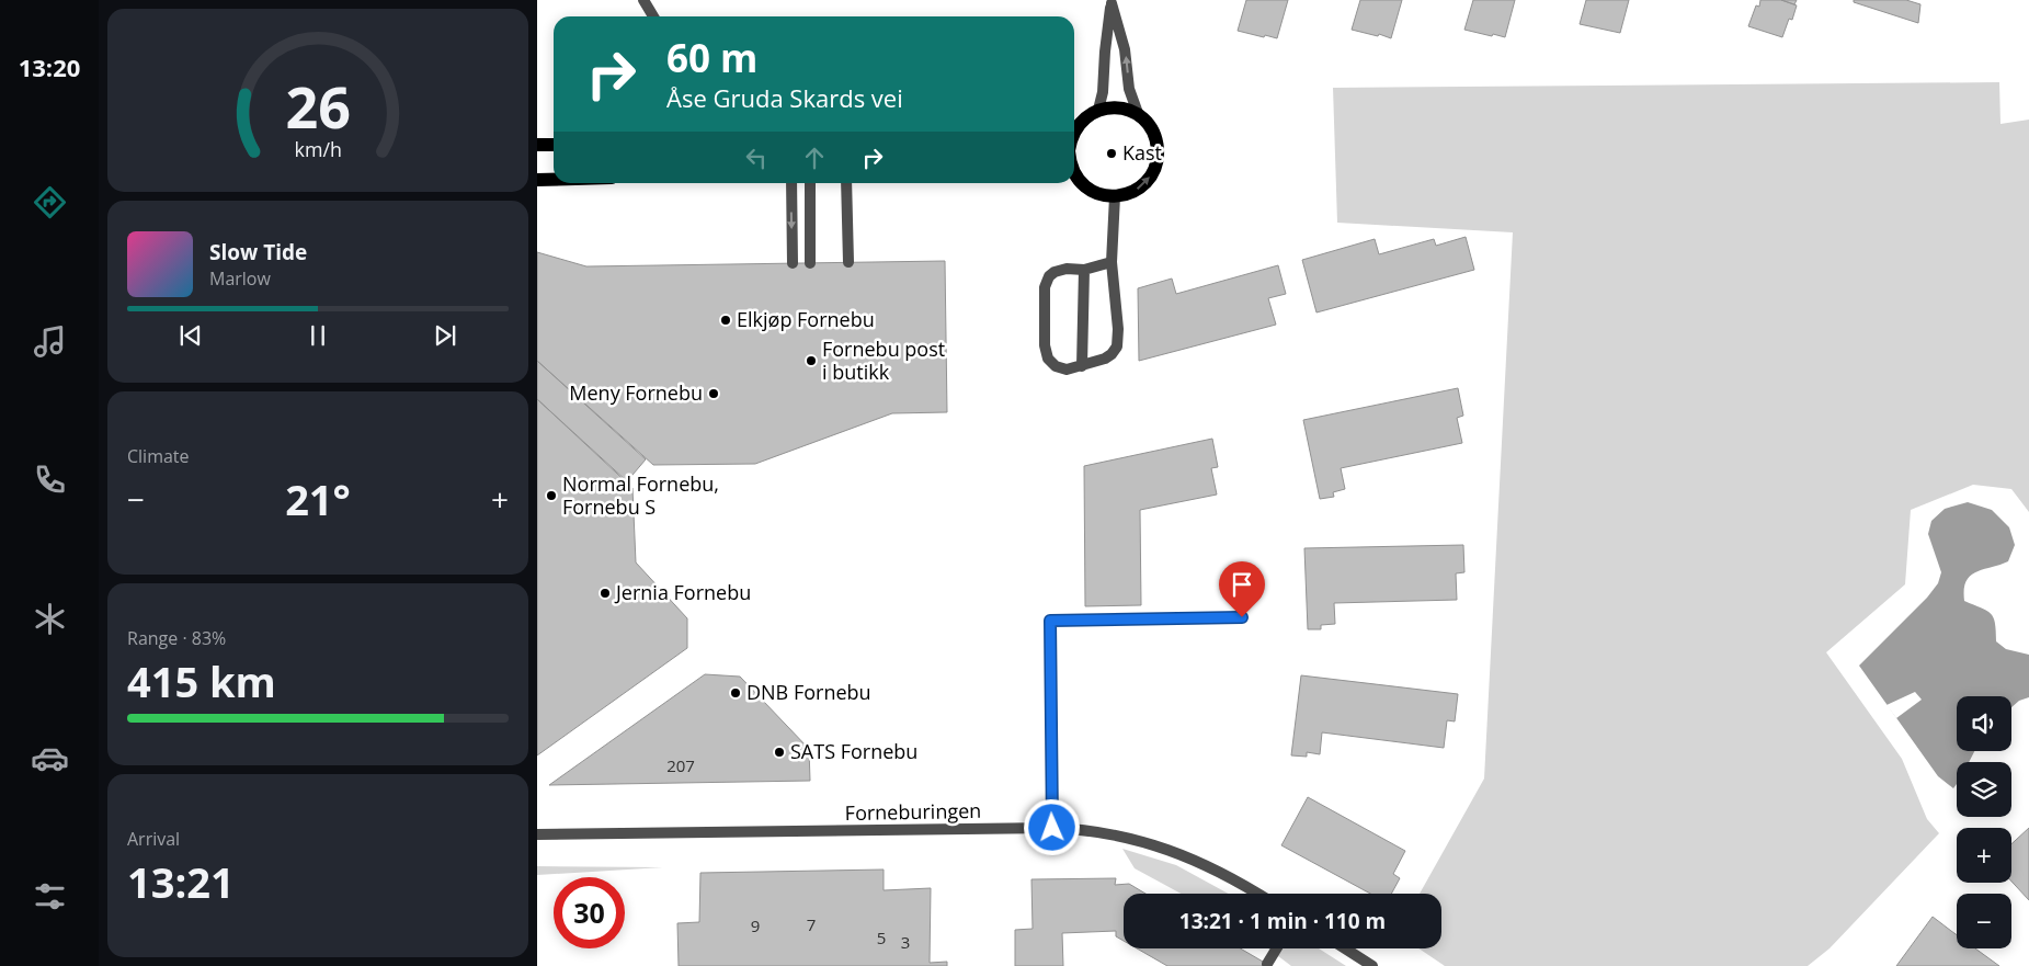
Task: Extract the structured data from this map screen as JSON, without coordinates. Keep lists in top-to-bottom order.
{
  "streets": {
    "street": ["Forneburingen"]
  },
  "places": [
    "Kast",
    "Elkjøp Fornebu",
    "Fornebu post i butikk",
    "Meny Fornebu",
    "Normal Fornebu, Fornebu S",
    "Jernia Fornebu",
    "DNB Fornebu",
    "SATS Fornebu"
  ],
  "house_numbers": [
    "207",
    "7",
    "9",
    "5",
    "3"
  ],
  "page": {
    "tabs": "13:20",
    "turn": ["60 m", "Åse Gruda Skards vei"],
    "song": ["Slow Tide", "Marlow"],
    "tile": [
      "Climate",
      ["Range · 83%", "415 km"],
      ["Arrival", "13:21"]
    ],
    "heat": ["−", "21°", "+"],
    "map_buttons": ["+", "−"],
    "limit": "30",
    "trip": "13:21 · 1 min · 110 m",
    "gauge": ["26", "km/h"]
  }
}
